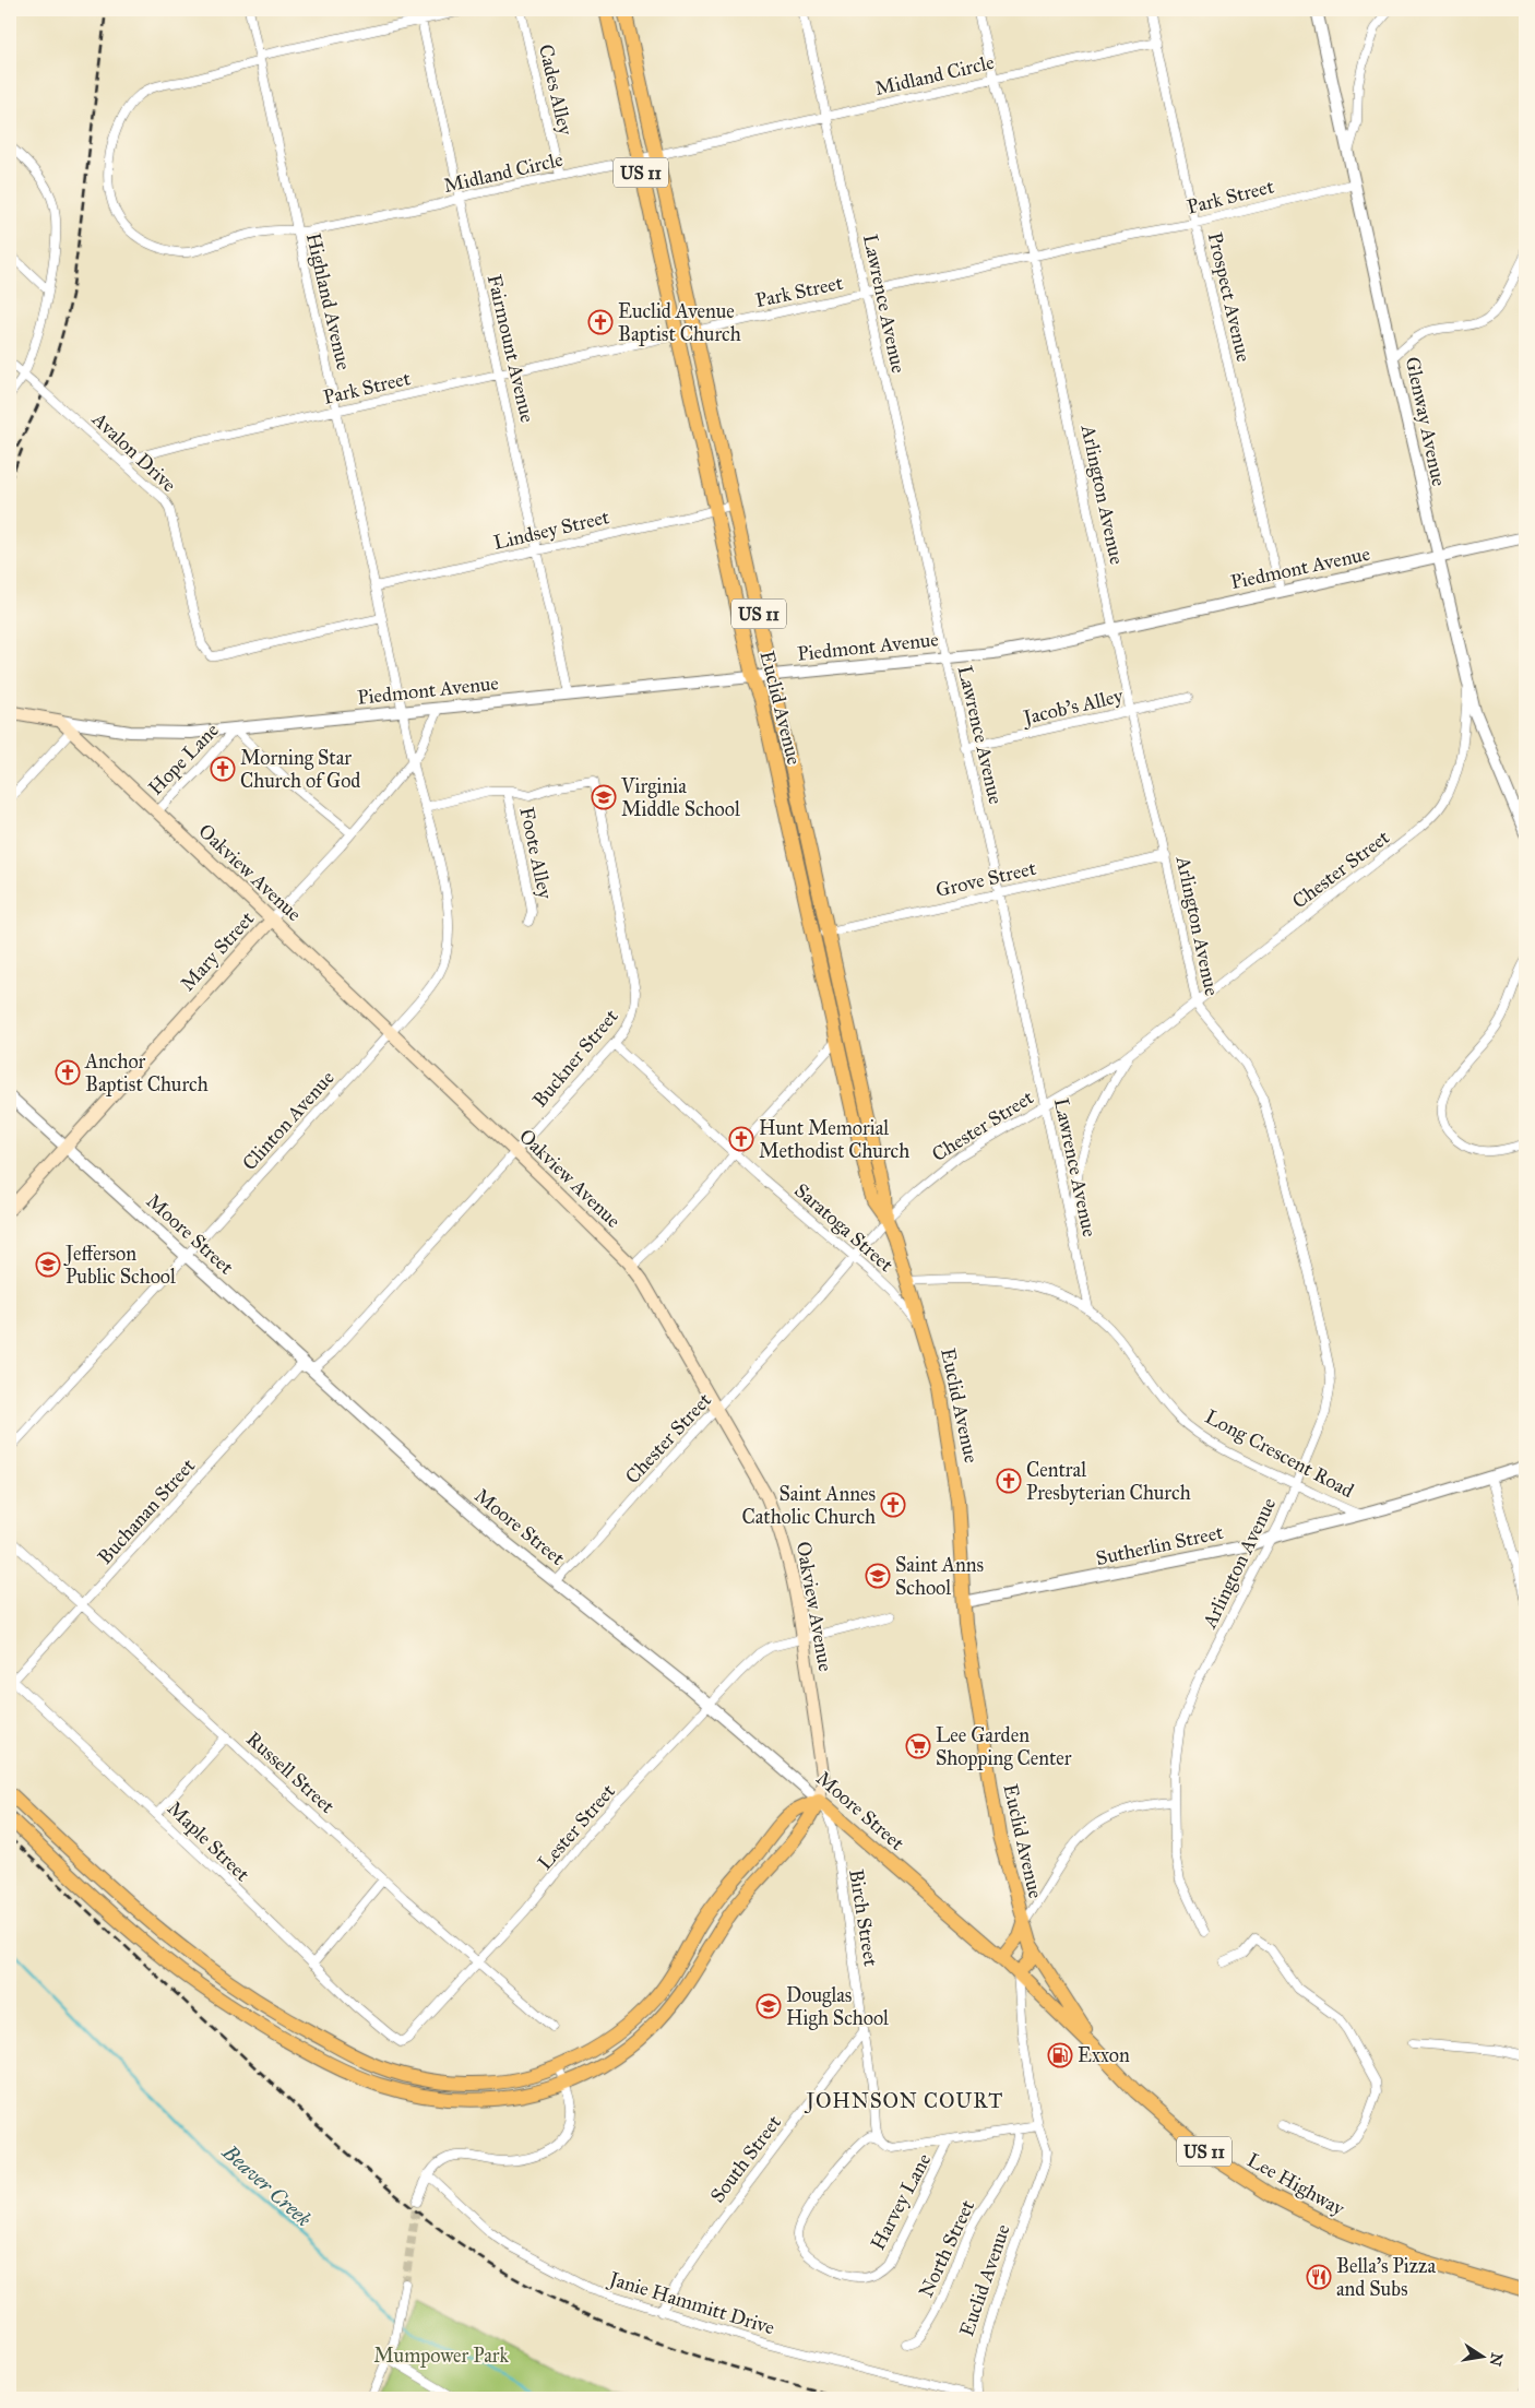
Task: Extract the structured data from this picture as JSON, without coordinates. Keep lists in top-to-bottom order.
{
  "streets": {
    "main road": [
      "US 11",
      "Piedmont Avenue",
      "Euclid Avenue",
      "Oakview Avenue",
      "Mary Street",
      "Moore Street",
      "Lee Highway"
    ],
    "street": [
      "Midland Circle",
      "Cades Alley",
      "Park Street",
      "Prospect Avenue",
      "Highland Avenue",
      "Lawrence Avenue",
      "Fairmount Avenue",
      "Glenway Avenue",
      "Avalon Drive",
      "Arlington Avenue",
      "Lindsey Street",
      "Jacob's Alley",
      "Hope Lane",
      "Foote Alley",
      "Chester Street",
      "Grove Street",
      "Buckner Street",
      "Clinton Avenue",
      "Saratoga Street",
      "Long Crescent Road",
      "Buchanan Street",
      "Sutherlin Street",
      "Russell Street",
      "Lester Street",
      "Maple Street",
      "Birch Street",
      "South Street",
      "Harvey Lane",
      "North Street",
      "Janie Hammitt Drive"
    ]
  },
  "crossings": [
    ["Midland Circle", "Cades Alley"],
    ["Midland Circle", "Prospect Avenue"],
    ["Midland Circle", "Highland Avenue"],
    ["Midland Circle", "Lawrence Avenue"],
    ["Midland Circle", "Fairmount Avenue"],
    ["Midland Circle", "Arlington Avenue"],
    ["Midland Circle", "Euclid Avenue"],
    ["Park Street", "Prospect Avenue"],
    ["Park Street", "Highland Avenue"],
    ["Park Street", "Lawrence Avenue"],
    ["Park Street", "Fairmount Avenue"],
    ["Park Street", "Glenway Avenue"],
    ["Park Street", "Avalon Drive"],
    ["Park Street", "Arlington Avenue"],
    ["Park Street", "Euclid Avenue"],
    ["Prospect Avenue", "Piedmont Avenue"],
    ["Highland Avenue", "Avalon Drive"],
    ["Highland Avenue", "Lindsey Street"],
    ["Highland Avenue", "Piedmont Avenue"],
    ["Highland Avenue", "Mary Street"],
    ["Highland Avenue", "Clinton Avenue"],
    ["Lawrence Avenue", "Piedmont Avenue"],
    ["Lawrence Avenue", "Jacob's Alley"],
    ["Lawrence Avenue", "Chester Street"],
    ["Lawrence Avenue", "Grove Street"],
    ["Lawrence Avenue", "Long Crescent Road"],
    ["Fairmount Avenue", "Lindsey Street"],
    ["Fairmount Avenue", "Piedmont Avenue"],
    ["Glenway Avenue", "Piedmont Avenue"],
    ["Glenway Avenue", "Chester Street"],
    ["Arlington Avenue", "Piedmont Avenue"],
    ["Arlington Avenue", "Jacob's Alley"],
    ["Arlington Avenue", "Chester Street"],
    ["Arlington Avenue", "Grove Street"],
    ["Arlington Avenue", "Long Crescent Road"],
    ["Arlington Avenue", "Sutherlin Street"],
    ["Lindsey Street", "Euclid Avenue"],
    ["Piedmont Avenue", "Euclid Avenue"],
    ["Piedmont Avenue", "Hope Lane"],
    ["Piedmont Avenue", "Oakview Avenue"],
    ["Piedmont Avenue", "Mary Street"],
    ["Euclid Avenue", "Chester Street"],
    ["Euclid Avenue", "Grove Street"],
    ["Euclid Avenue", "Saratoga Street"],
    ["Euclid Avenue", "Moore Street"],
    ["Euclid Avenue", "Long Crescent Road"],
    ["Euclid Avenue", "Sutherlin Street"],
    ["Euclid Avenue", "Lee Highway"],
    ["Euclid Avenue", "Janie Hammitt Drive"],
    ["Hope Lane", "Oakview Avenue"],
    ["Foote Alley", "Buckner Street"],
    ["Chester Street", "Oakview Avenue"],
    ["Chester Street", "Saratoga Street"],
    ["Chester Street", "Moore Street"],
    ["Oakview Avenue", "Mary Street"],
    ["Oakview Avenue", "Buckner Street"],
    ["Oakview Avenue", "Clinton Avenue"],
    ["Oakview Avenue", "Moore Street"],
    ["Oakview Avenue", "Lester Street"],
    ["Oakview Avenue", "Birch Street"],
    ["Mary Street", "Clinton Avenue"],
    ["Mary Street", "Moore Street"],
    ["Buckner Street", "Saratoga Street"],
    ["Buckner Street", "Moore Street"],
    ["Buckner Street", "Buchanan Street"],
    ["Clinton Avenue", "Moore Street"],
    ["Moore Street", "Buchanan Street"],
    ["Moore Street", "Lester Street"],
    ["Moore Street", "Birch Street"],
    ["Moore Street", "Lee Highway"],
    ["Long Crescent Road", "Sutherlin Street"],
    ["Buchanan Street", "Russell Street"],
    ["Buchanan Street", "Maple Street"],
    ["Russell Street", "Lester Street"],
    ["Lester Street", "Maple Street"],
    ["Birch Street", "South Street"],
    ["Birch Street", "Harvey Lane"],
    ["South Street", "Janie Hammitt Drive"]
  ],
  "districts": ["JOHNSON COURT"],
  "water": ["Beaver Creek"],
  "parks": ["Mumpower Park"],
  "places": {
    "church": [
      "Euclid Avenue Baptist Church",
      "Morning Star Church of God",
      "Anchor Baptist Church",
      "Hunt Memorial Methodist Church",
      "Central Presbyterian Church",
      "Saint Annes Catholic Church"
    ],
    "school or university": [
      "Virginia Middle School",
      "Jefferson Public School",
      "Saint Anns School",
      "Douglas High School"
    ],
    "supermarket": ["Lee Garden Shopping Center"],
    "fuel station": ["Exxon"],
    "restaurant": ["Bella's Pizza and Subs"]
  },
  "north": "right"
}
